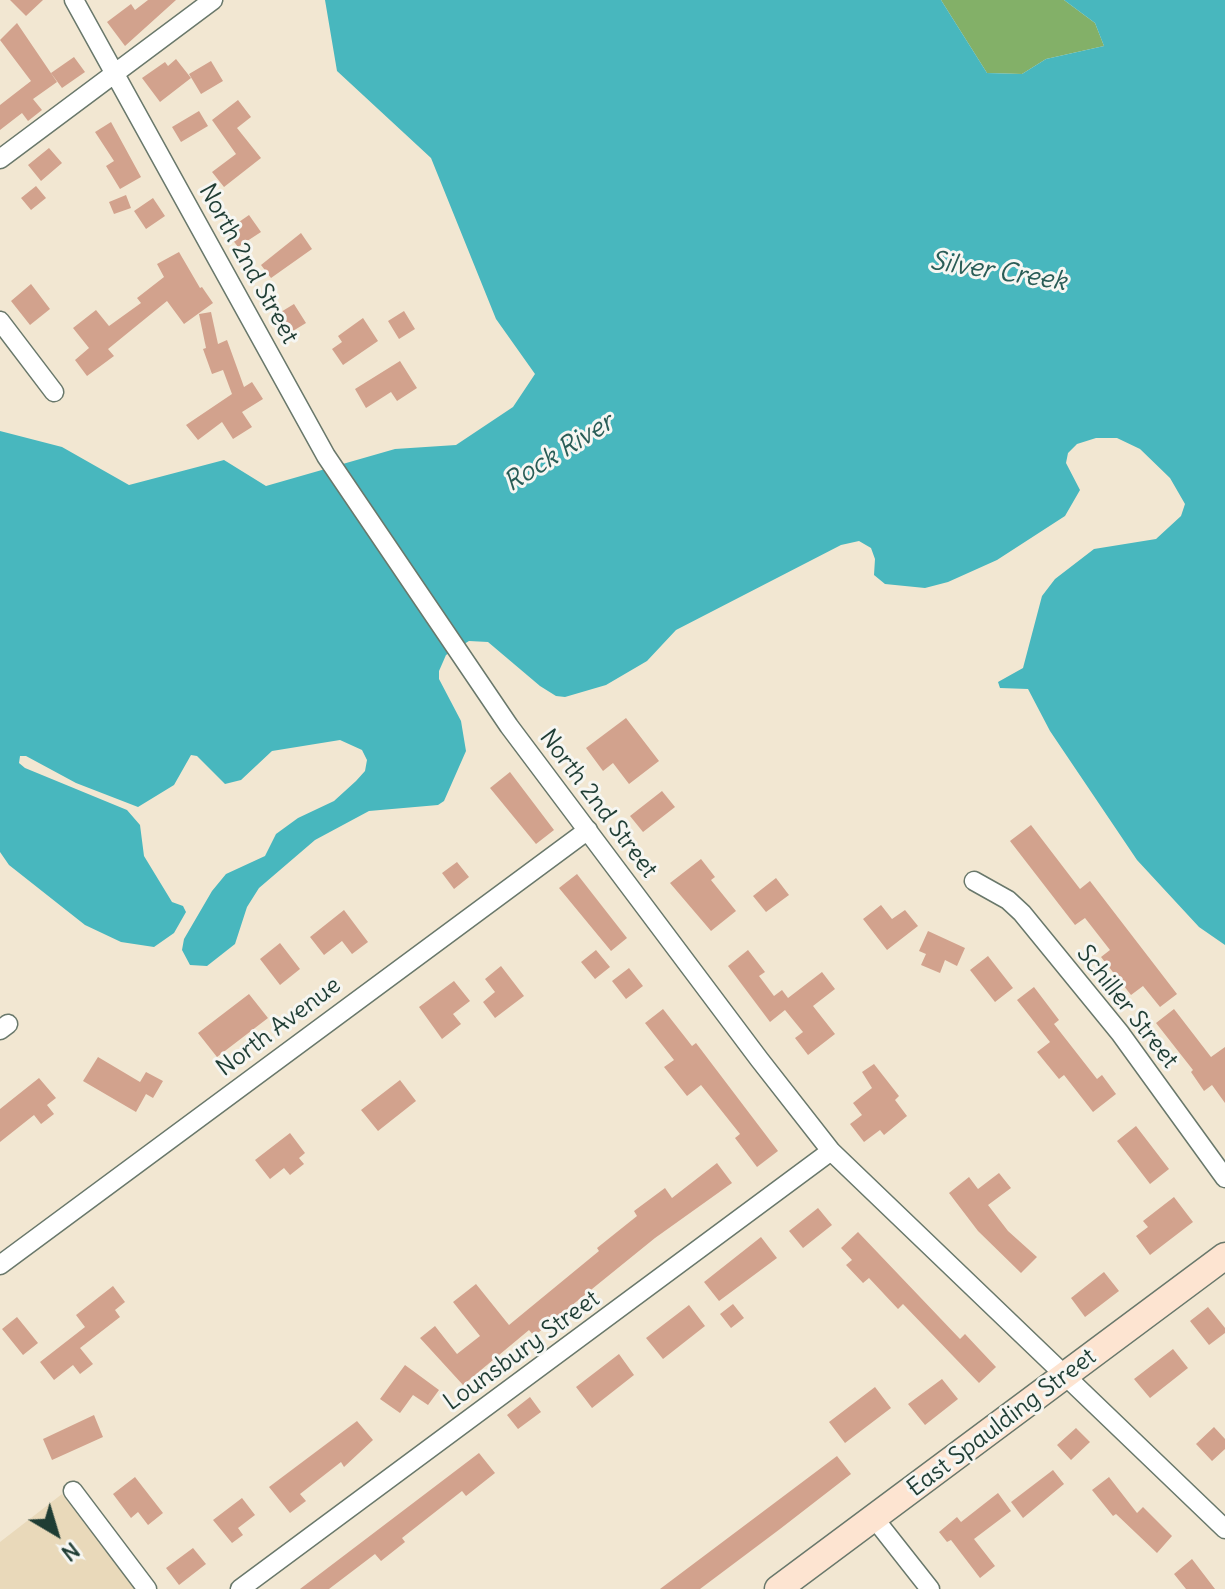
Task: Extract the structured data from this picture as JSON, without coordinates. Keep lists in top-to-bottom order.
{
  "streets": {
    "street": [
      "North 2nd Street",
      "Schiller Street",
      "North Avenue",
      "Lounsbury Street",
      "East Spaulding Street"
    ]
  },
  "crossings": [
    ["North 2nd Street", "North Avenue"],
    ["North 2nd Street", "Lounsbury Street"],
    ["North 2nd Street", "East Spaulding Street"]
  ],
  "water": ["Silver Creek", "Rock River"],
  "north": "bottom right"
}
